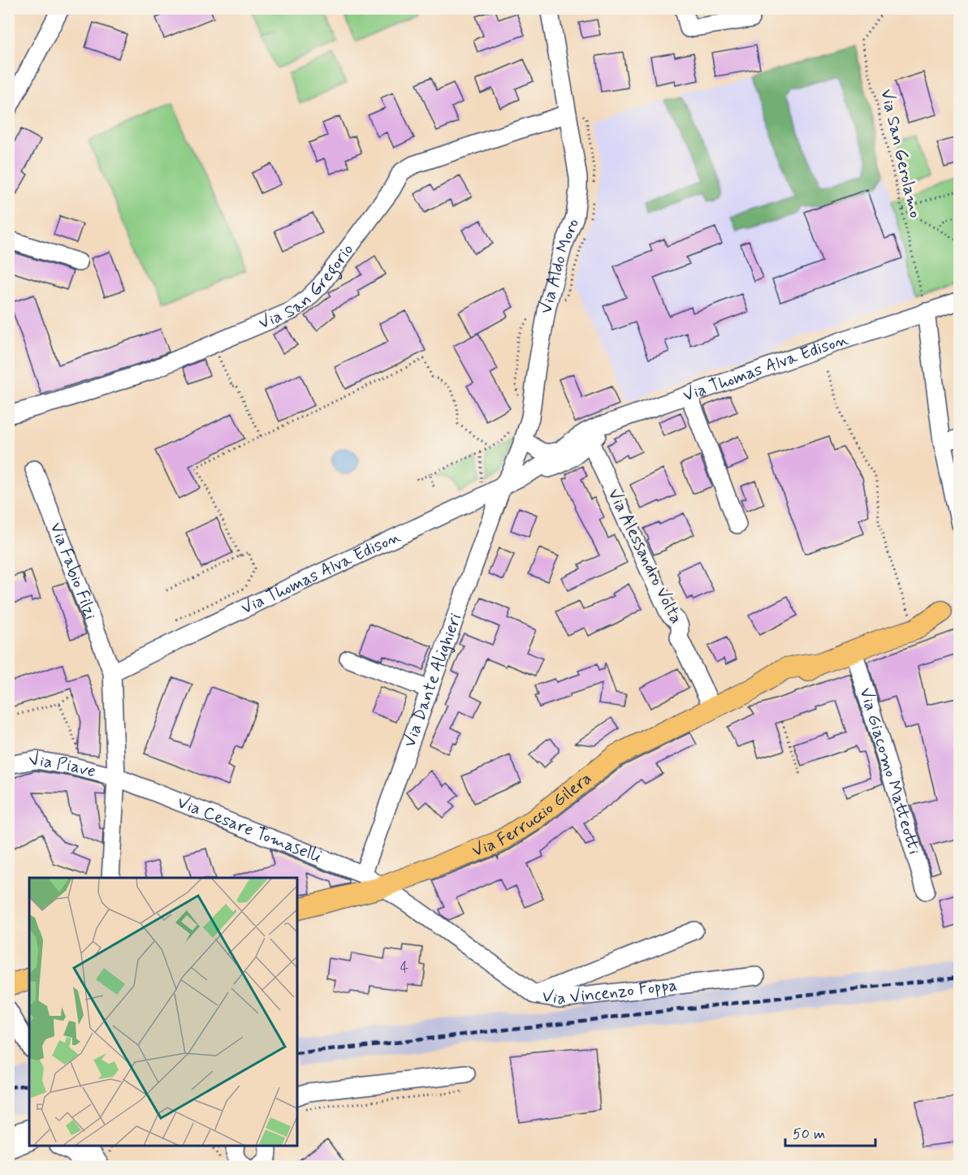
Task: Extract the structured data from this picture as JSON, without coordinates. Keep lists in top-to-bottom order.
{
  "streets": {
    "main road": ["Via Ferruccio Gilera"],
    "street": [
      "Via Aldo Moro",
      "Via San Gregorio",
      "Via Thomas Alva Edison",
      "Via Alessandro Volta",
      "Via Fabio Filzi",
      "Via Dante Alighieri",
      "Via Piave",
      "Via Giacomo Matteotti",
      "Via Cesare Tomaselli",
      "Via Vincenzo Foppa"
    ],
    "path": ["Via San Gerolamo"]
  },
  "crossings": [
    ["Via San Gerolamo", "Via Thomas Alva Edison"],
    ["Via Aldo Moro", "Via San Gregorio"],
    ["Via Aldo Moro", "Via Thomas Alva Edison"],
    ["Via Aldo Moro", "Via Dante Alighieri"],
    ["Via Thomas Alva Edison", "Via Alessandro Volta"],
    ["Via Thomas Alva Edison", "Via Fabio Filzi"],
    ["Via Thomas Alva Edison", "Via Dante Alighieri"],
    ["Via Alessandro Volta", "Via Ferruccio Gilera"],
    ["Via Fabio Filzi", "Via Piave"],
    ["Via Fabio Filzi", "Via Cesare Tomaselli"],
    ["Via Dante Alighieri", "Via Cesare Tomaselli"],
    ["Via Piave", "Via Cesare Tomaselli"],
    ["Via Giacomo Matteotti", "Via Ferruccio Gilera"],
    ["Via Ferruccio Gilera", "Via Cesare Tomaselli"],
    ["Via Ferruccio Gilera", "Via Vincenzo Foppa"],
    ["Via Cesare Tomaselli", "Via Vincenzo Foppa"]
  ],
  "house_numbers": ["4"],
  "scale_bar": "50 m"
}
